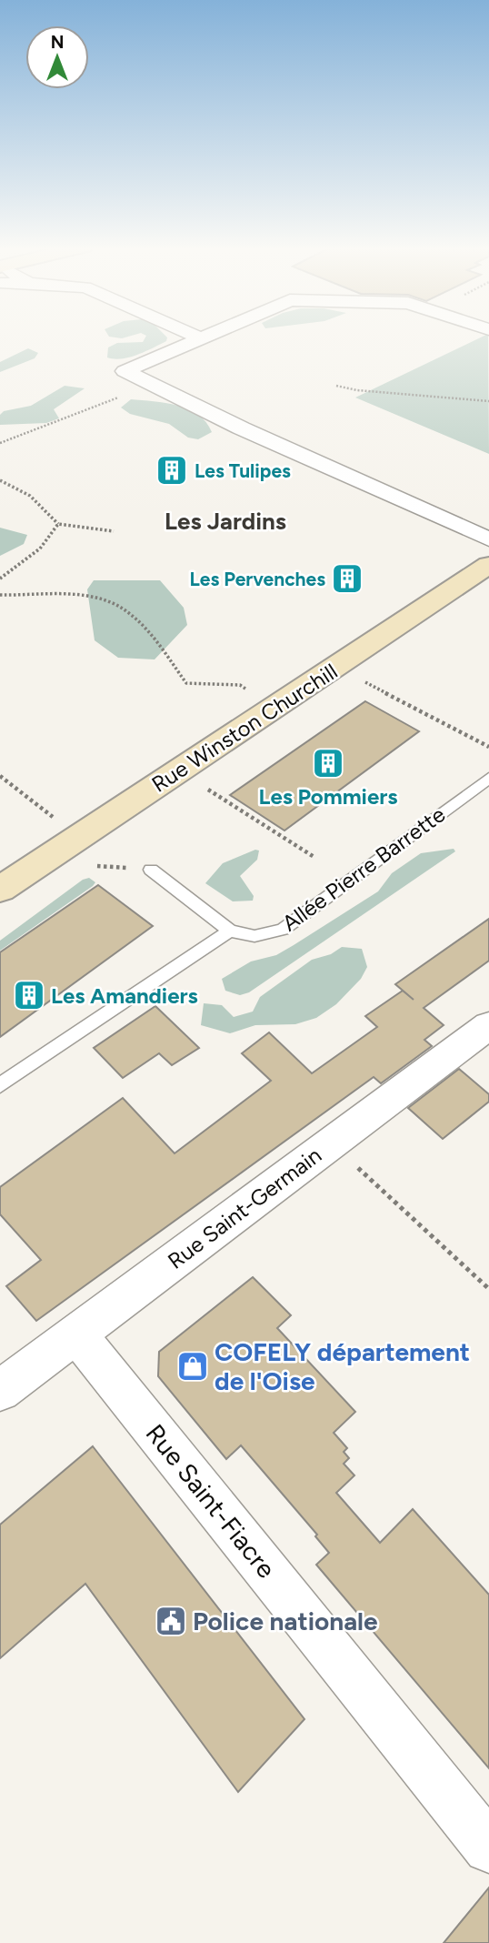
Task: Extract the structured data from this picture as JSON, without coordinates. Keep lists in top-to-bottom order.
{
  "streets": {
    "street": ["Rue Winston Churchill", "Rue Saint-Germain", "Rue Saint-Fiacre"],
    "lane": ["Allée Pierre Barrette"]
  },
  "crossings": [
    ["Rue Saint-Germain", "Rue Saint-Fiacre"]
  ],
  "districts": ["Les Jardins"],
  "places": {
    "building": [
      "Les Tulipes",
      "Les Pervenches",
      "Les Pommiers",
      "Les Amandiers"
    ],
    "shop": ["COFELY département de l'Oise"],
    "public building": ["Police nationale"]
  },
  "north": "top"
}
